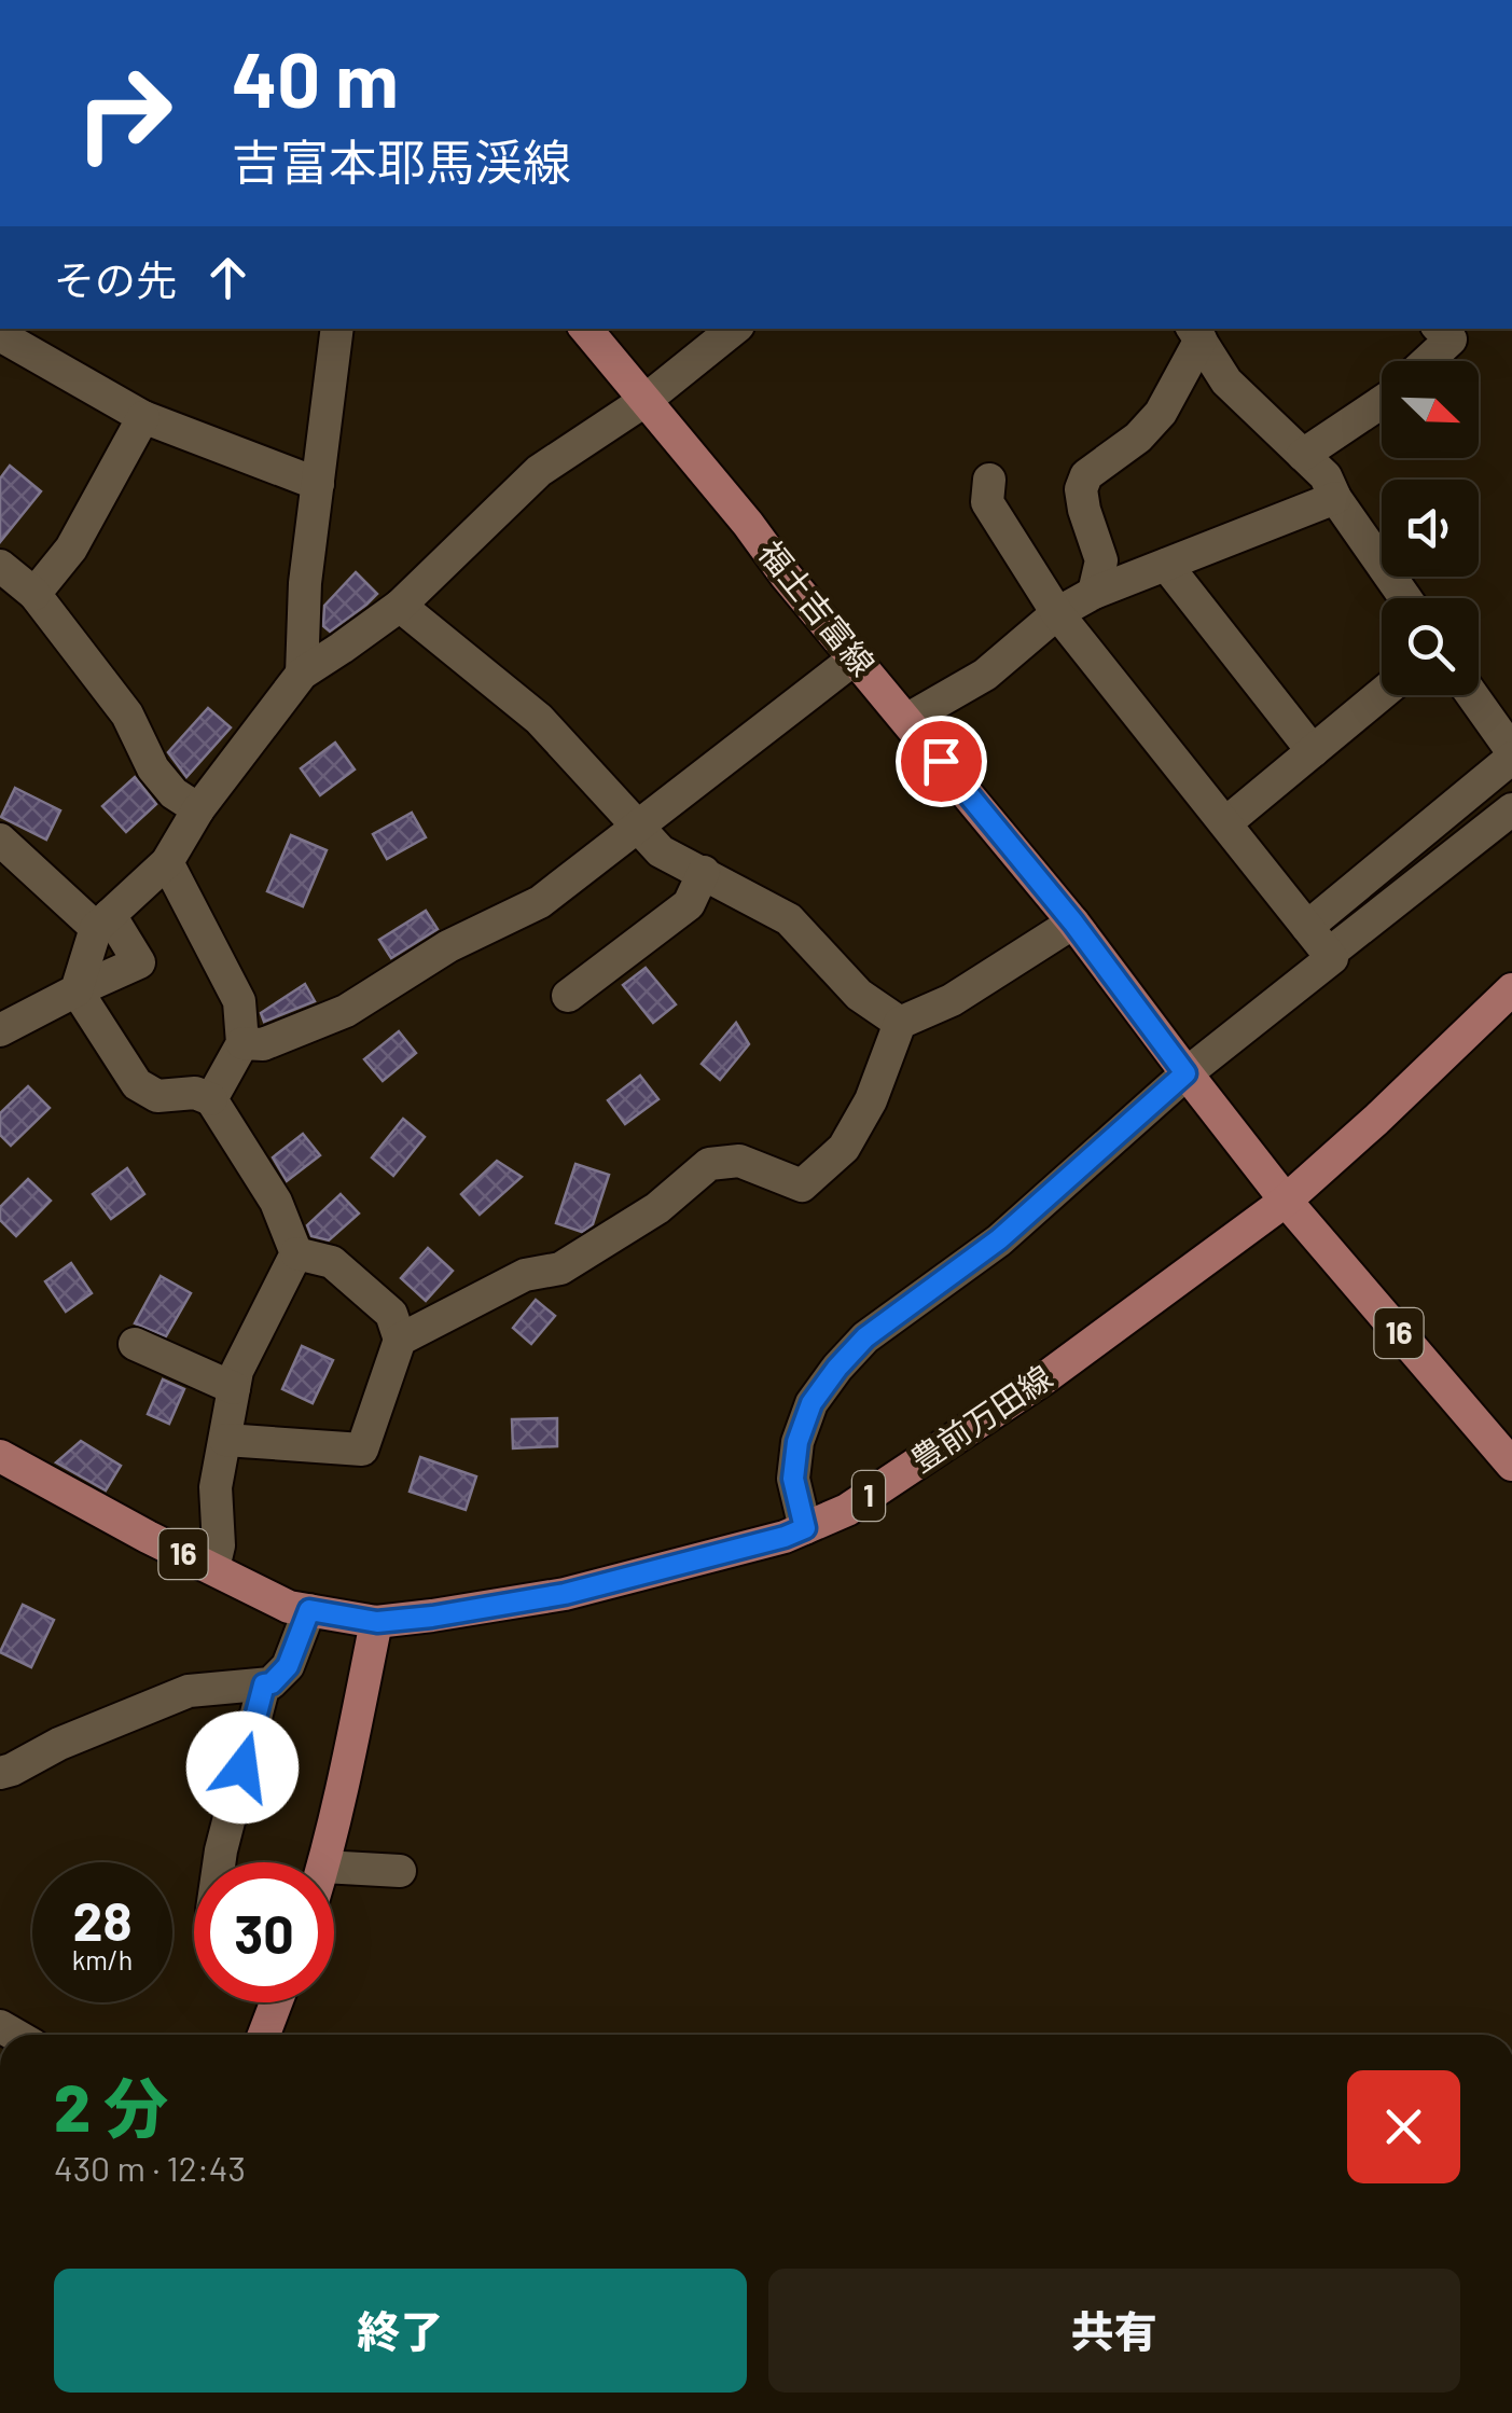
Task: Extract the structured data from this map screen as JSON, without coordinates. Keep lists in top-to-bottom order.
{
  "streets": {
    "main road": [
      "福土吉富線",
      "16",
      "豊前万田線",
      "1"
    ]
  },
  "crossings": [
    ["福土吉富線", "16"],
    ["福土吉富線", "豊前万田線"],
    ["16", "豊前万田線"]
  ],
  "north": "bottom right",
  "page": {
    "turn": ["40 m", "吉富本耶馬渓線"],
    "then": "その先",
    "speed": "28 km/h",
    "limit": "30",
    "heading": ["2 分", "430 m · 12:43"],
    "buttons": ["終了", "共有"]
  }
}
